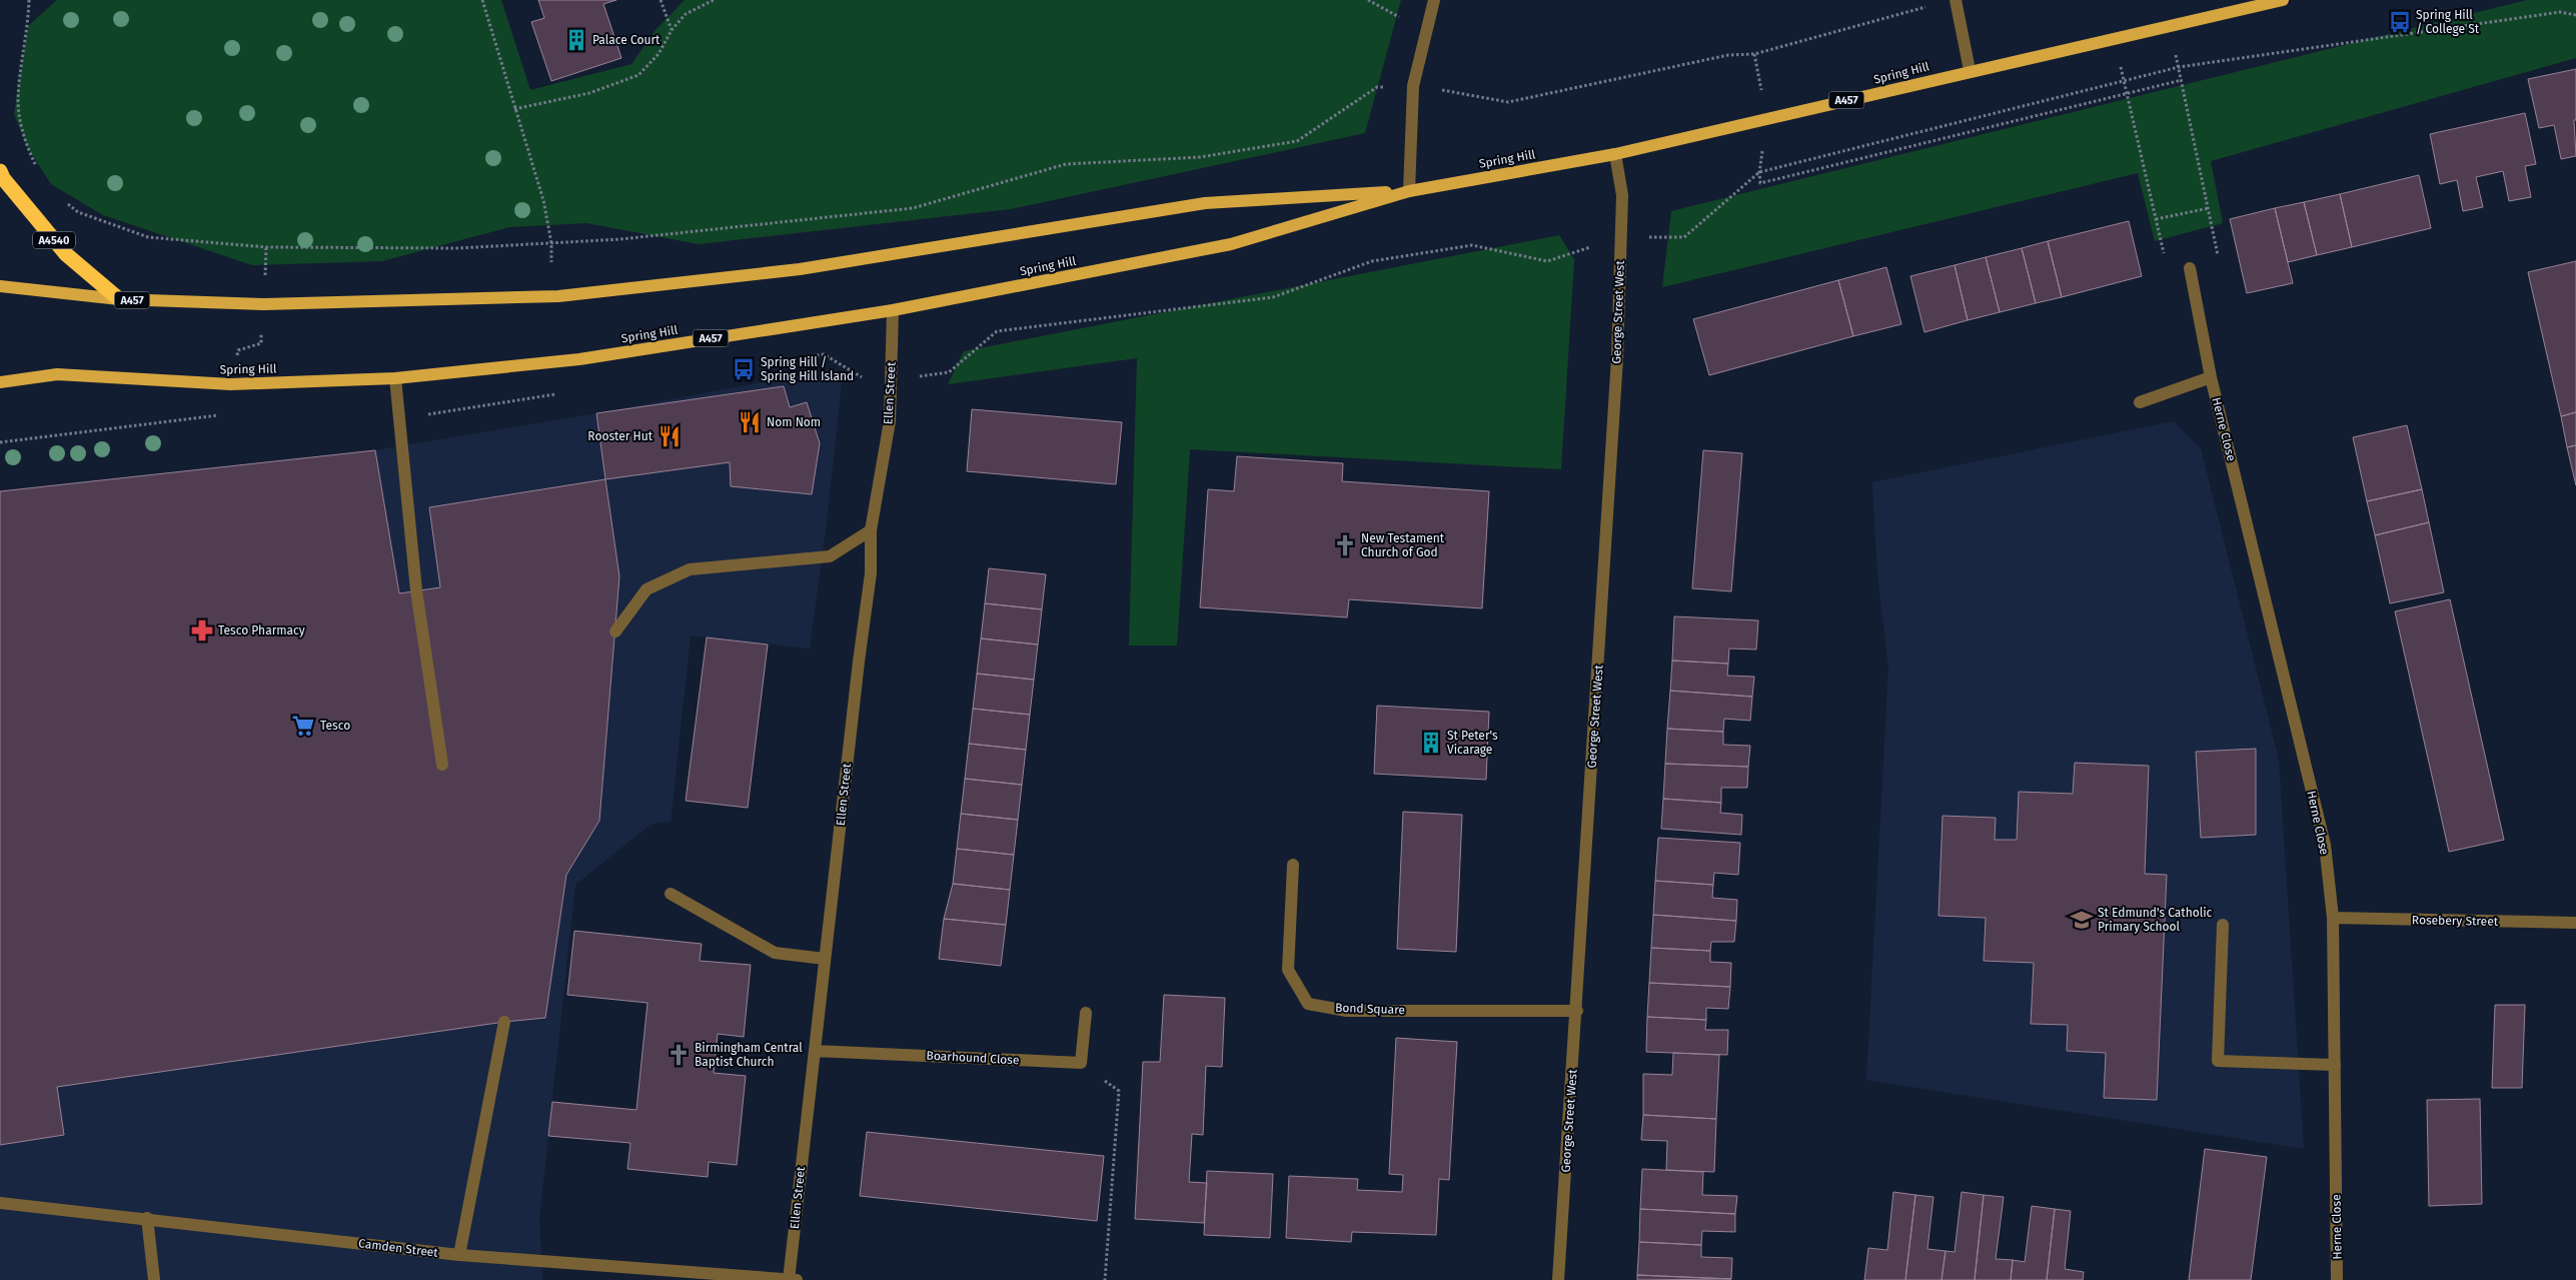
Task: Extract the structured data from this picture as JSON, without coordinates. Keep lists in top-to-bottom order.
{
  "streets": {
    "highway": ["A4540"],
    "main road": ["Spring Hill", "A457"],
    "street": [
      "George Street West",
      "Ellen Street",
      "Herne Close",
      "Rosebery Street",
      "Bond Square",
      "Boarhound Close",
      "Camden Street"
    ]
  },
  "crossings": [
    ["Spring Hill", "A4540"],
    ["Spring Hill", "George Street West"],
    ["Spring Hill", "Ellen Street"],
    ["George Street West", "Bond Square"],
    ["Ellen Street", "Boarhound Close"],
    ["Ellen Street", "Camden Street"],
    ["Herne Close", "Rosebery Street"]
  ],
  "places": {
    "bus stop": ["Spring Hill / College St", "Spring Hill / Spring Hill Island"],
    "building": ["Palace Court", "St Peter's Vicarage"],
    "restaurant": ["Nom Nom", "Rooster Hut"],
    "church": ["New Testament Church of God", "Birmingham Central Baptist Church"],
    "pharmacy": ["Tesco Pharmacy"],
    "supermarket": ["Tesco"],
    "school or university": ["St Edmund's Catholic Primary School"]
  }
}
